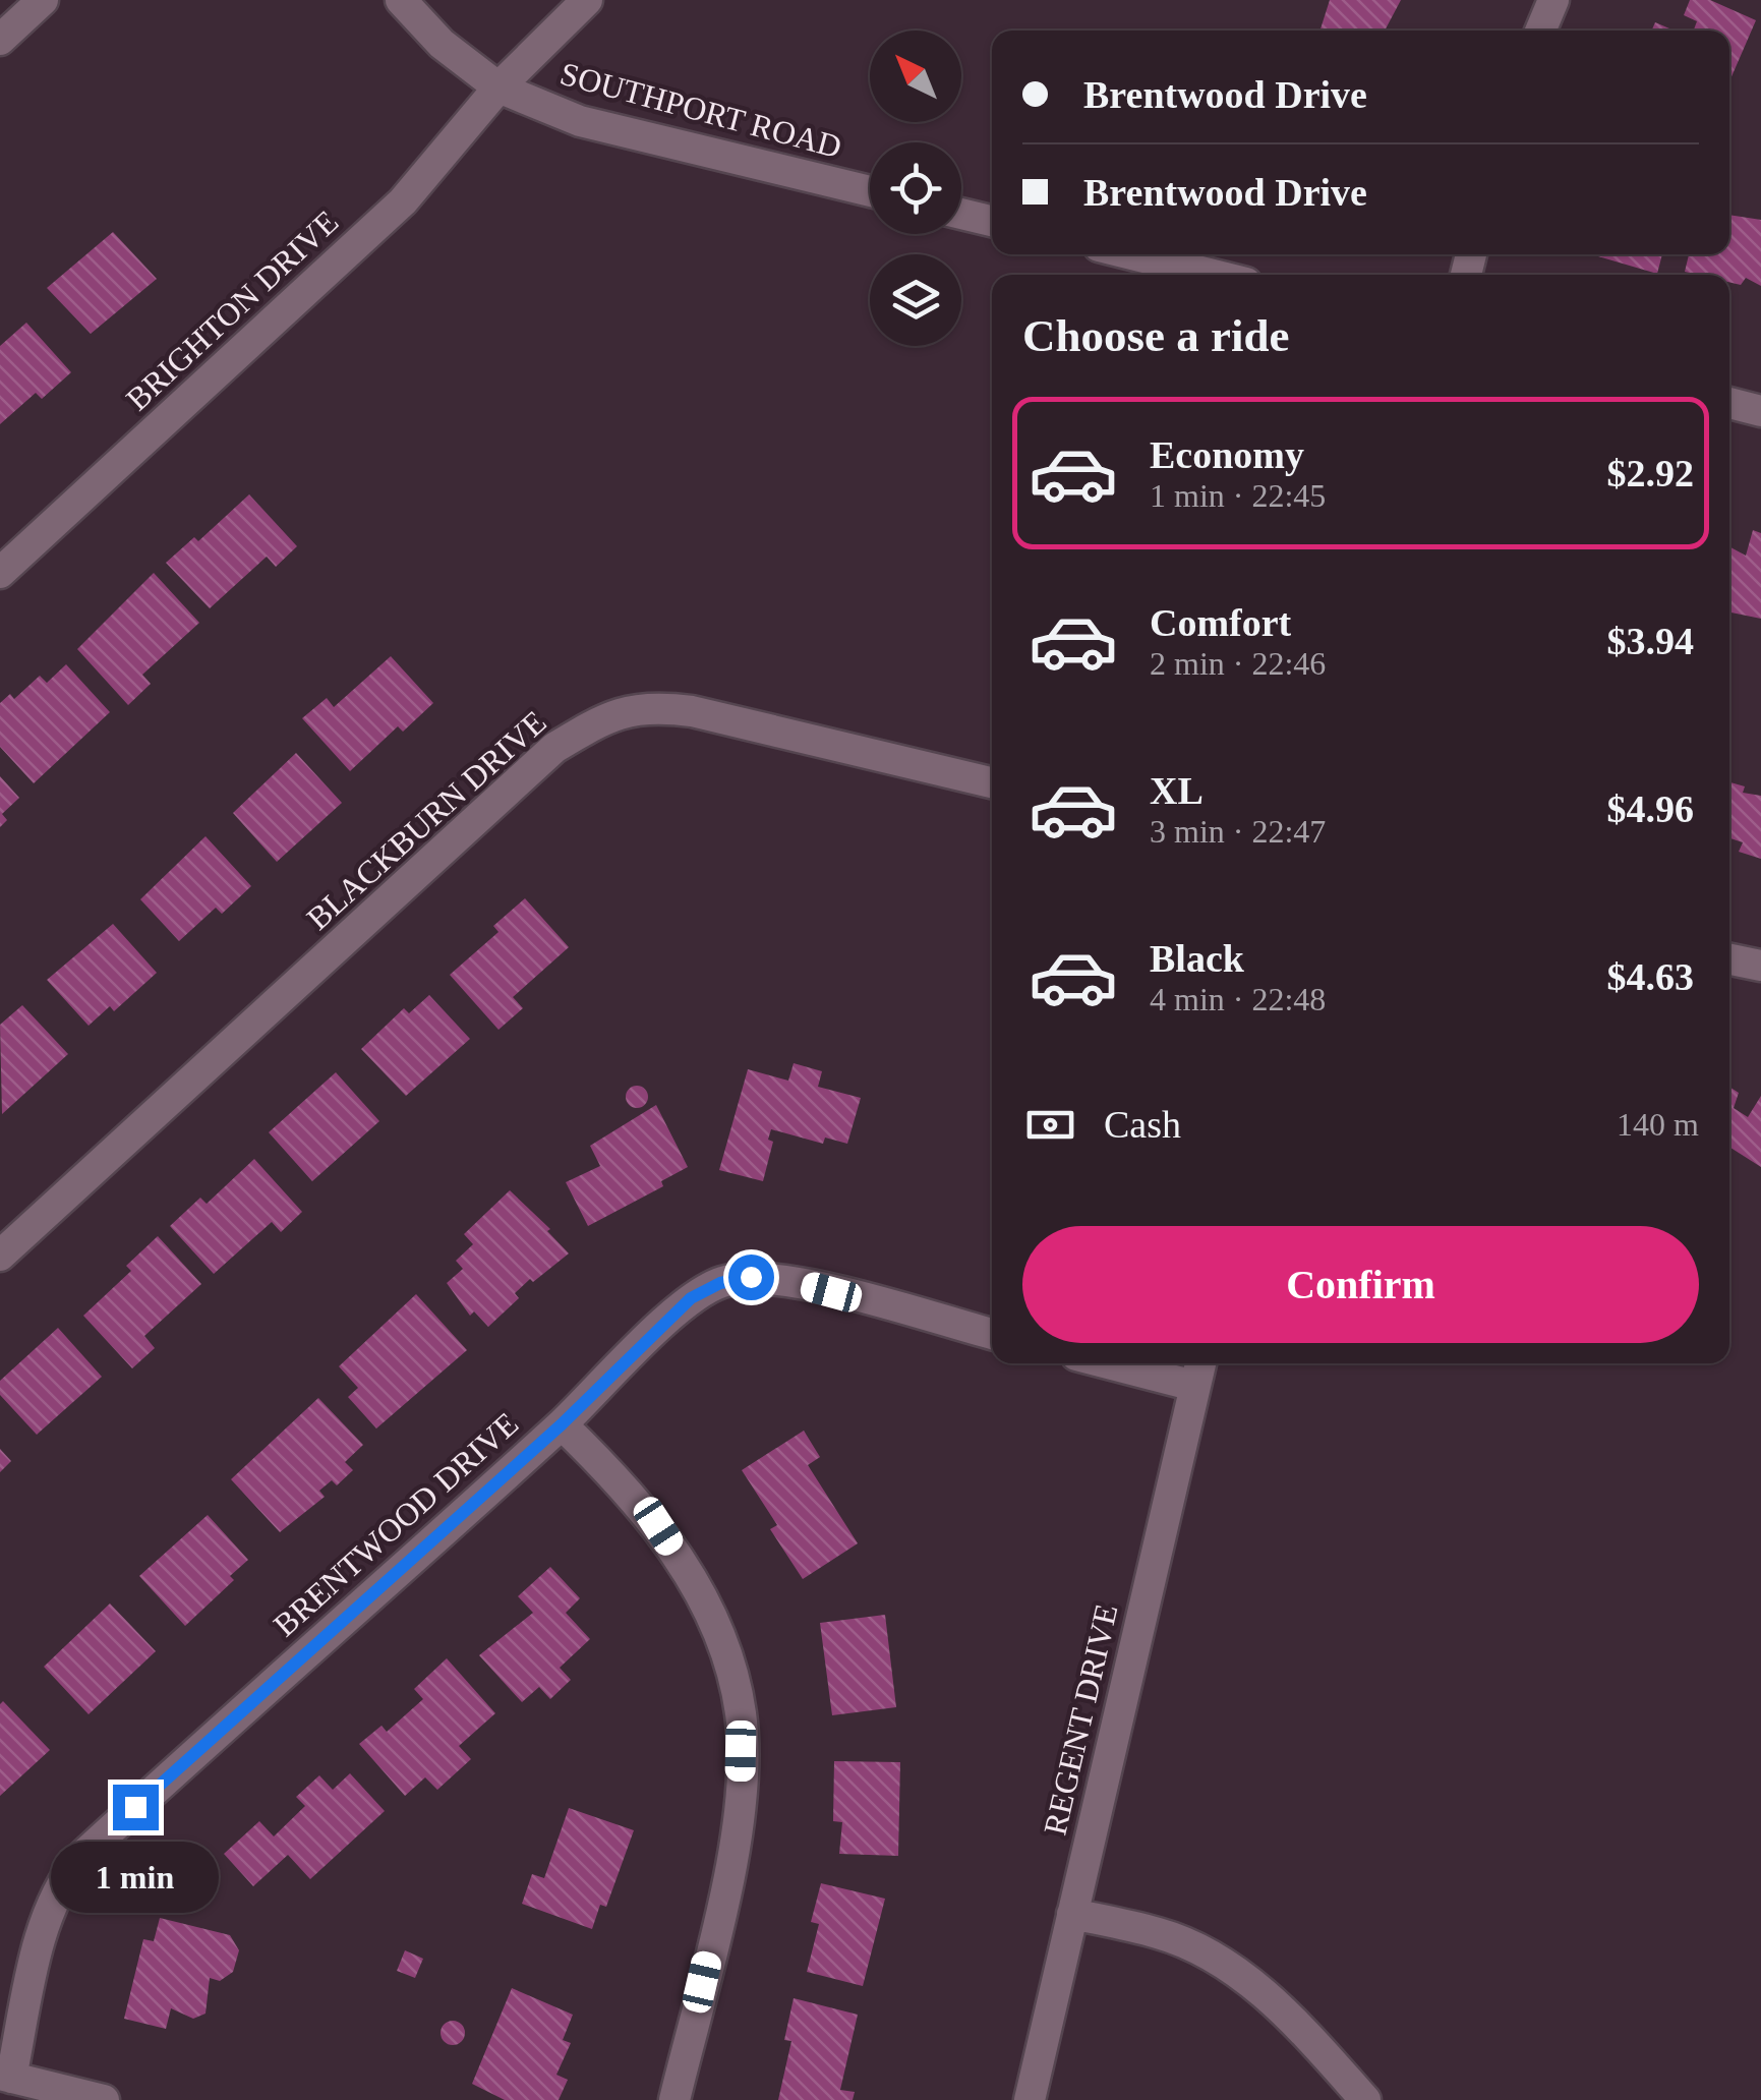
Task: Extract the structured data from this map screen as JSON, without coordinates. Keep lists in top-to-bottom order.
{
  "streets": {
    "street": [
      "SOUTHPORT ROAD",
      "BRIGHTON DRIVE",
      "BLACKBURN DRIVE",
      "BRENTWOOD DRIVE",
      "REGENT DRIVE"
    ]
  },
  "crossings": [
    ["SOUTHPORT ROAD", "BRIGHTON DRIVE"]
  ],
  "north": "top left",
  "page": {
    "banner": ["Brentwood Drive", "Brentwood Drive"],
    "heading": "Choose a ride",
    "list": [
      {
        "name": "Economy",
        "note": "1 min · 22:45",
        "value": "$2.92"
      },
      {
        "name": "Comfort",
        "note": "2 min · 22:46",
        "value": "$3.94"
      },
      {
        "name": "XL",
        "note": "3 min · 22:47",
        "value": "$4.96"
      },
      {
        "name": "Black",
        "note": "4 min · 22:48",
        "value": "$4.63"
      }
    ],
    "pay": ["Cash", "140 m"],
    "buttons": "Confirm",
    "bubble": "1 min"
  }
}
